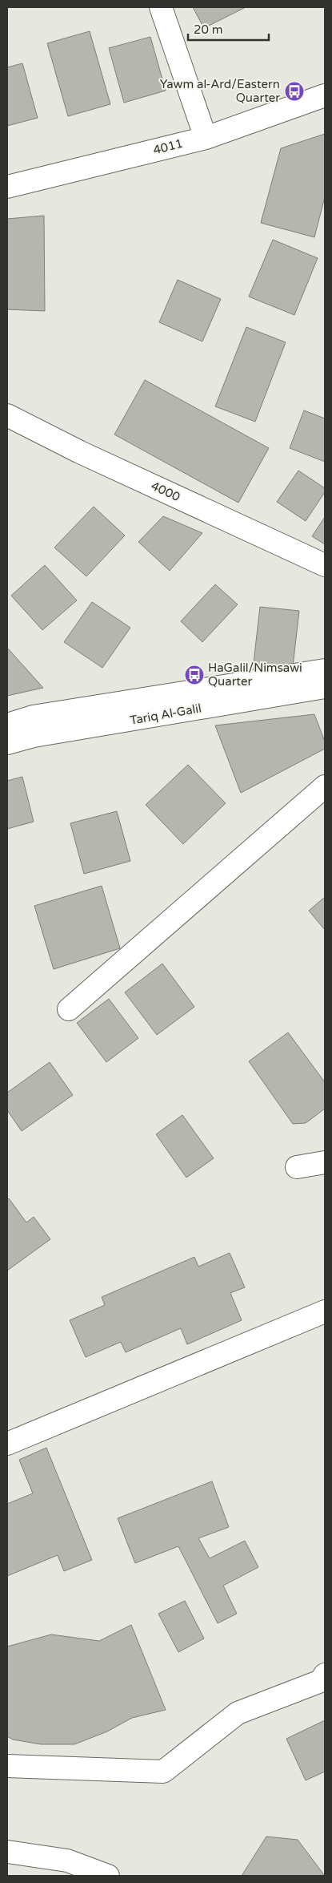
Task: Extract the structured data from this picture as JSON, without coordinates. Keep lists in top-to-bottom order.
{
  "streets": {
    "street": ["4011", "4000", "Tariq Al-Galil"]
  },
  "places": {
    "bus stop": ["Yawm al-Ard/Eastern Quarter", "HaGalil/Nimsawi Quarter"]
  },
  "scale_bar": "20 m"
}
